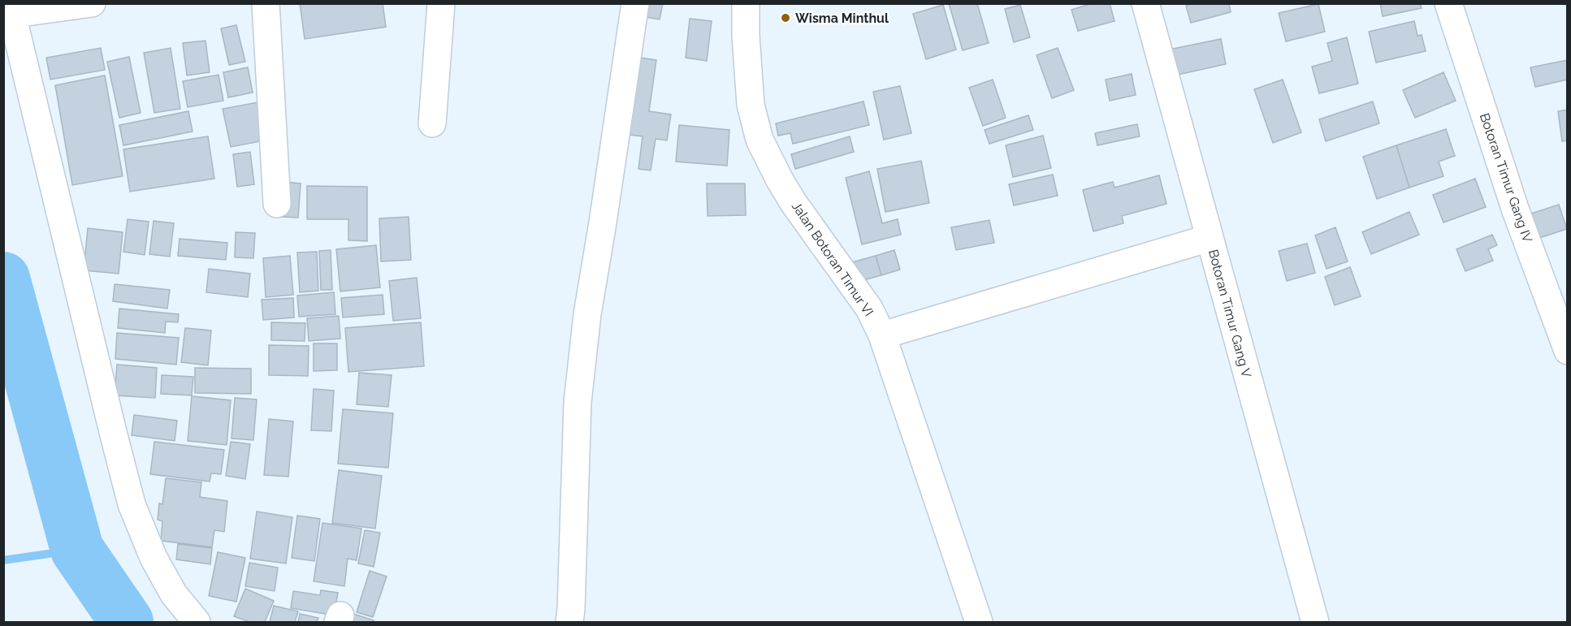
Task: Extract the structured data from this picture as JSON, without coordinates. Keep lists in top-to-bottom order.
{
  "streets": {
    "street": ["Botoran Timur Gang IV", "Jalan Botoran Timur VI", "Botoran Timur Gang V"]
  },
  "places": ["Wisma Minthul"]
}
